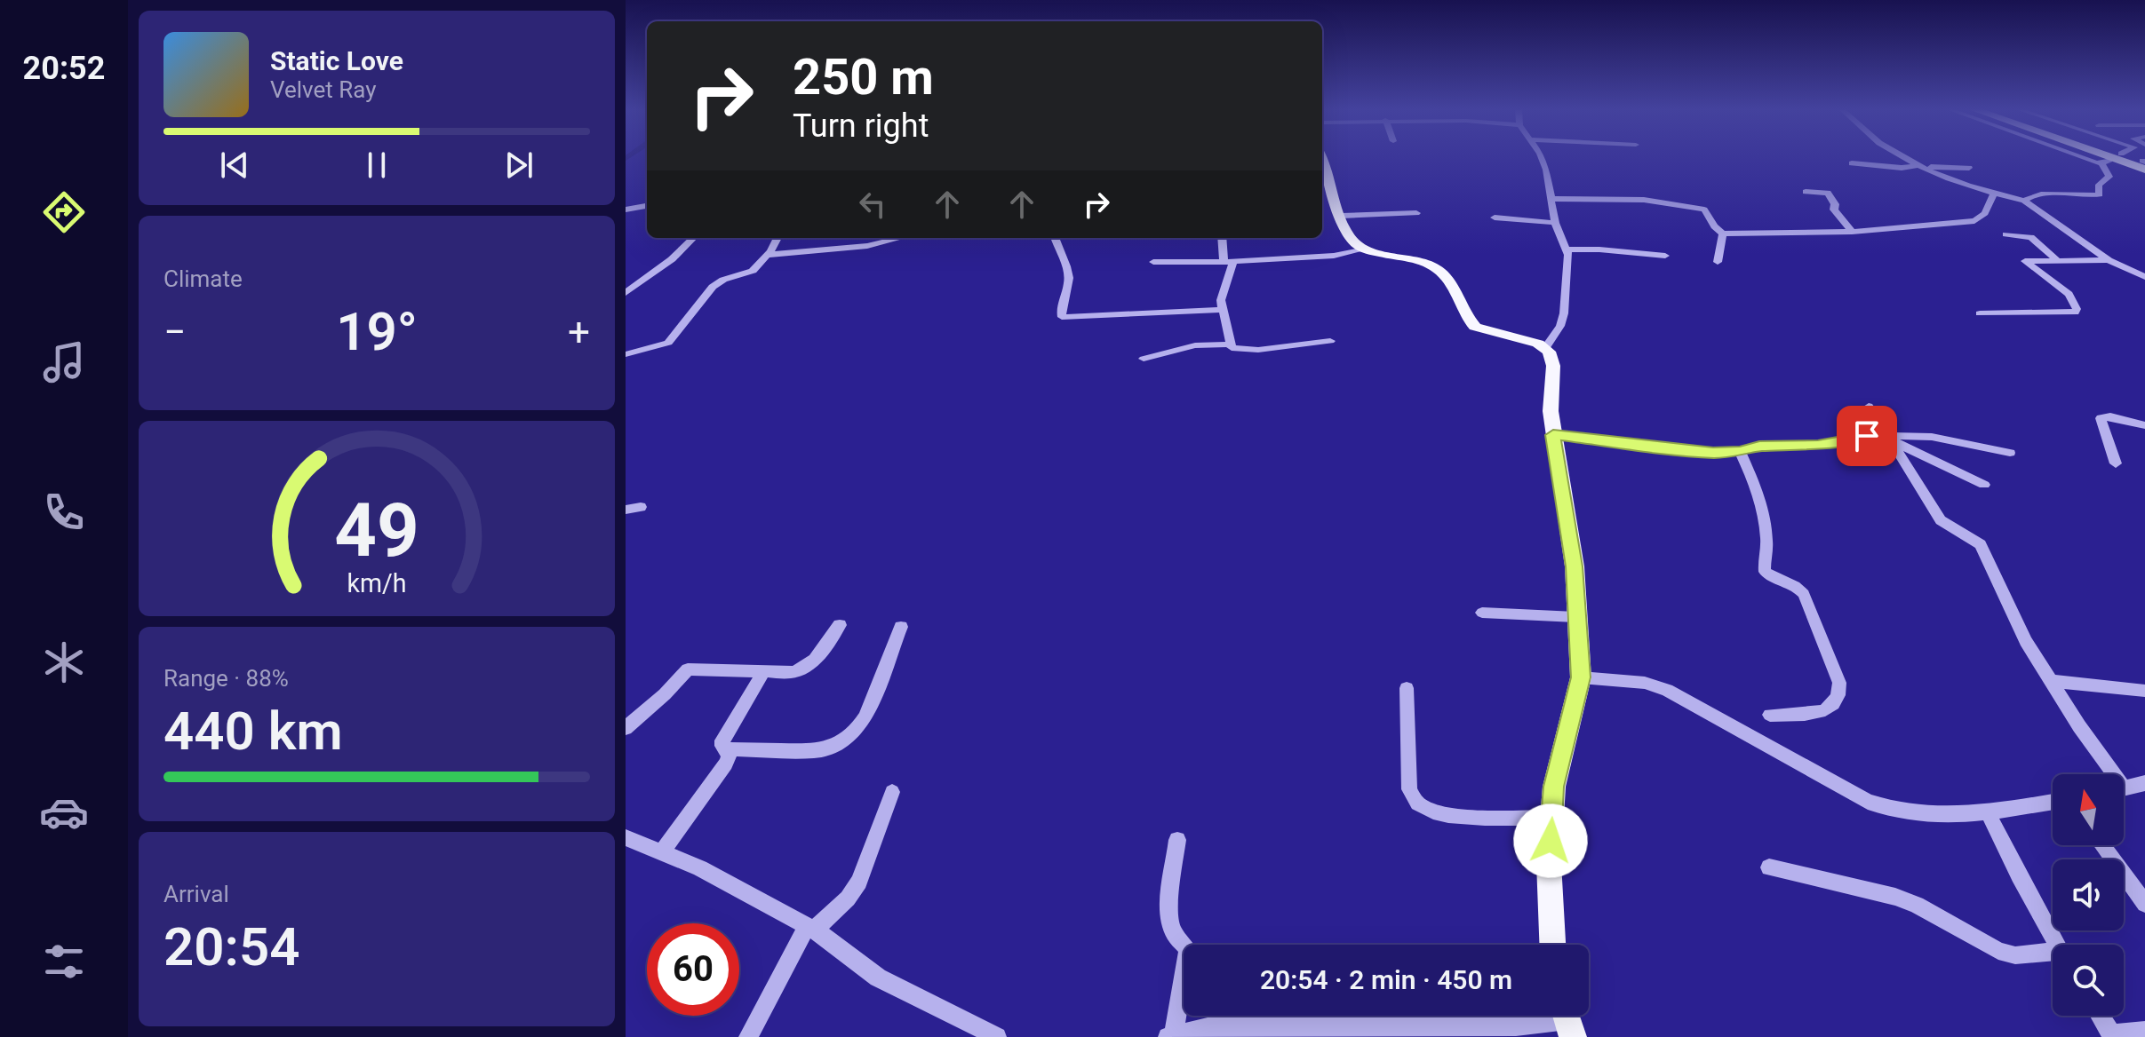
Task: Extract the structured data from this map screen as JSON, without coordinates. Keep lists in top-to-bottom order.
{
  "north": "top",
  "page": {
    "tabs": "20:52",
    "turn": ["250 m", "Turn right"],
    "song": ["Static Love", "Velvet Ray"],
    "tile": [
      "Climate",
      ["Range · 88%", "440 km"],
      ["Arrival", "20:54"]
    ],
    "heat": ["−", "19°", "+"],
    "limit": "60",
    "trip": "20:54 · 2 min · 450 m",
    "gauge": ["49", "km/h"]
  }
}
